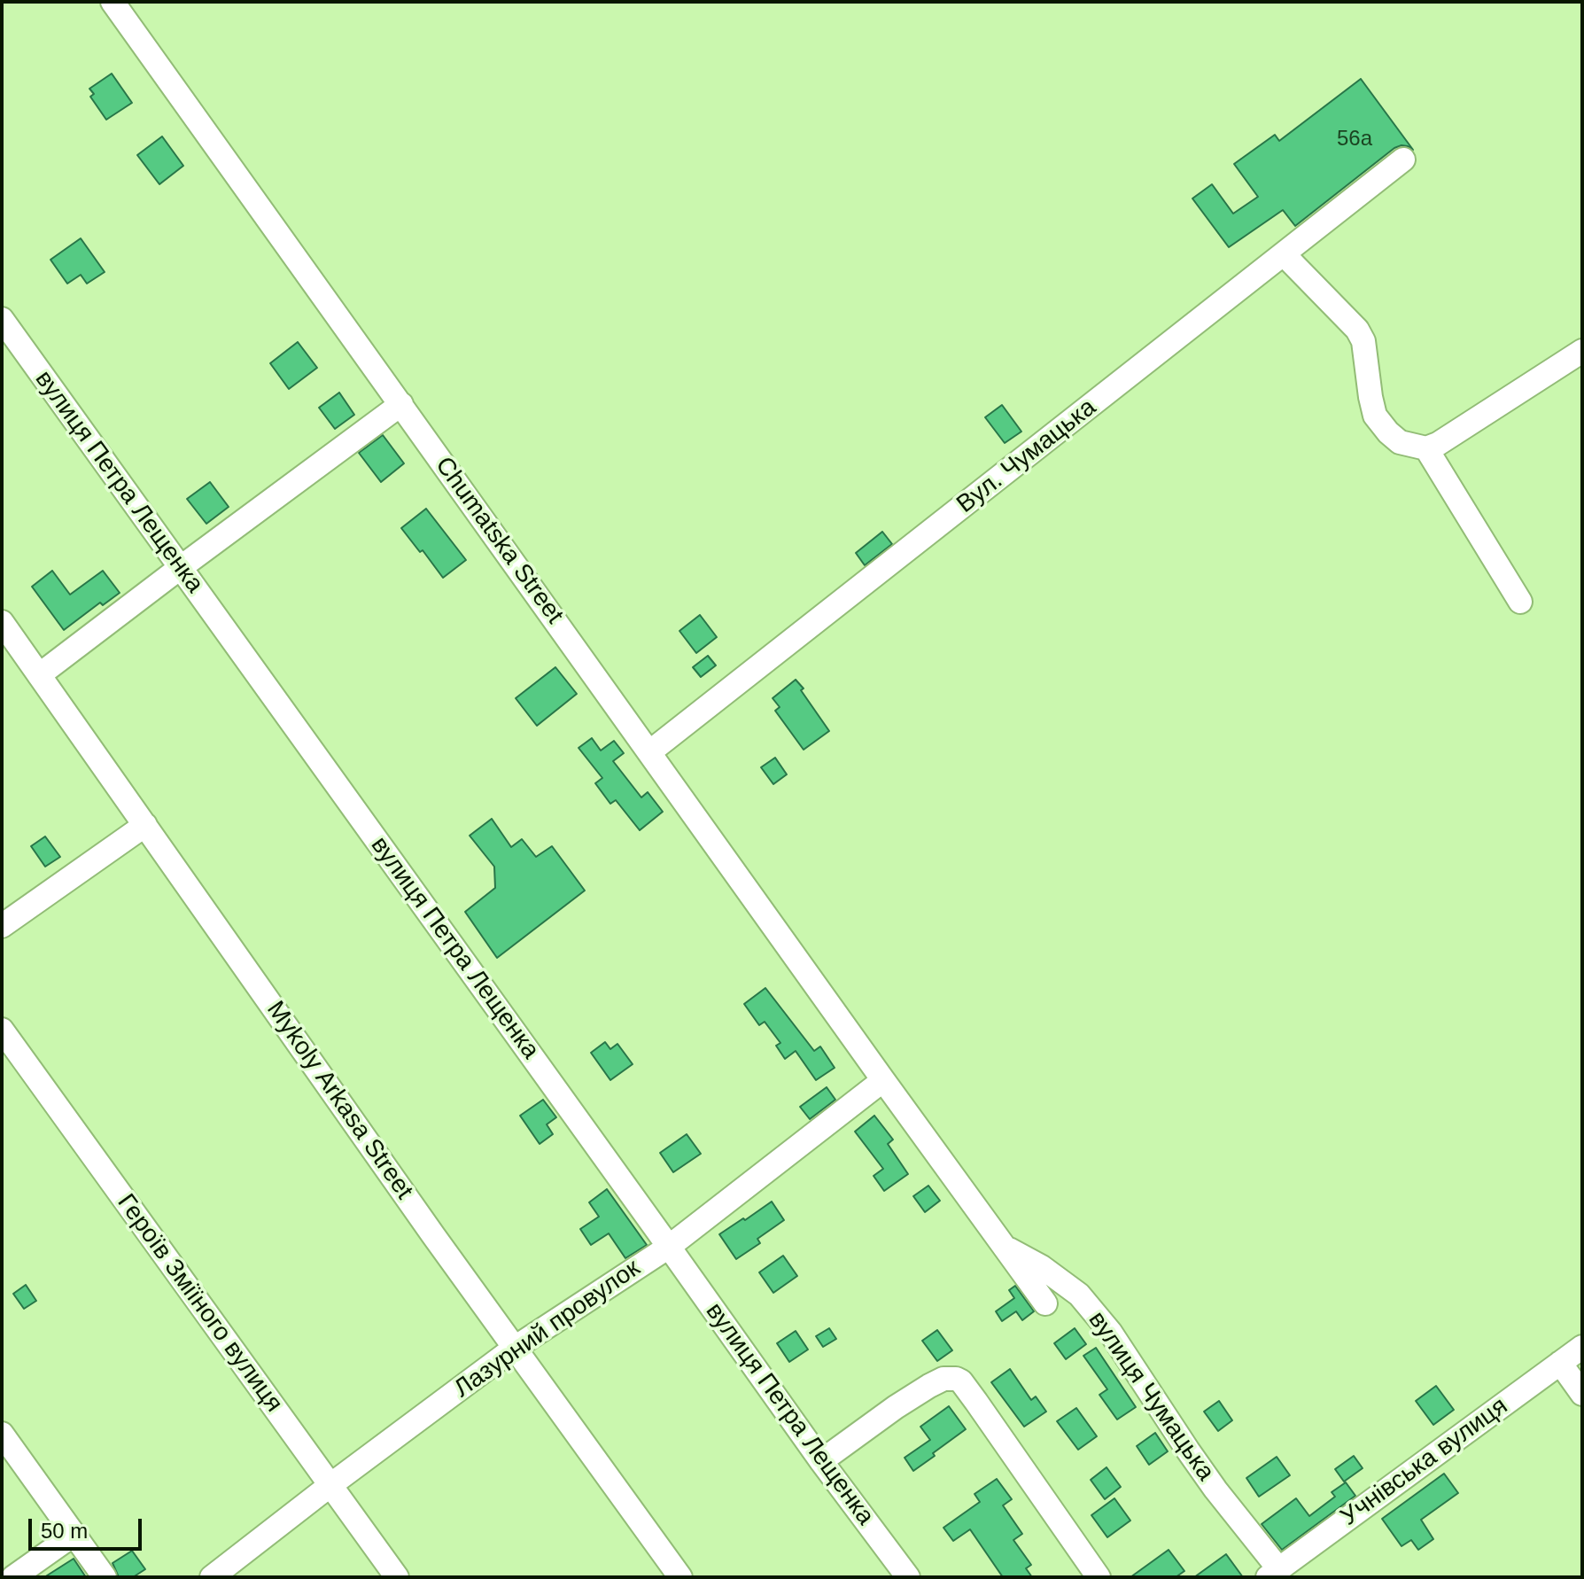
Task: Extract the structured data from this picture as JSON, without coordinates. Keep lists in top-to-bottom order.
{
  "streets": {
    "street": [
      "Вул. Чумацька",
      "вулиця Петра Лещенка",
      "Chumatska Street",
      "Mykoly Arkasa Street",
      "Героїв Зміїного вулиця",
      "Лазурний провулок",
      "вулиця Чумацька",
      "Учнівська вулиця"
    ]
  },
  "crossings": [
    ["Вул. Чумацька", "Chumatska Street"],
    ["вулиця Петра Лещенка", "Лазурний провулок"],
    ["Chumatska Street", "Лазурний провулок"],
    ["Chumatska Street", "вулиця Чумацька"],
    ["Mykoly Arkasa Street", "Лазурний провулок"],
    ["Героїв Зміїного вулиця", "Лазурний провулок"],
    ["вулиця Чумацька", "Учнівська вулиця"]
  ],
  "house_numbers": ["56а"],
  "scale_bar": "50 m"
}
